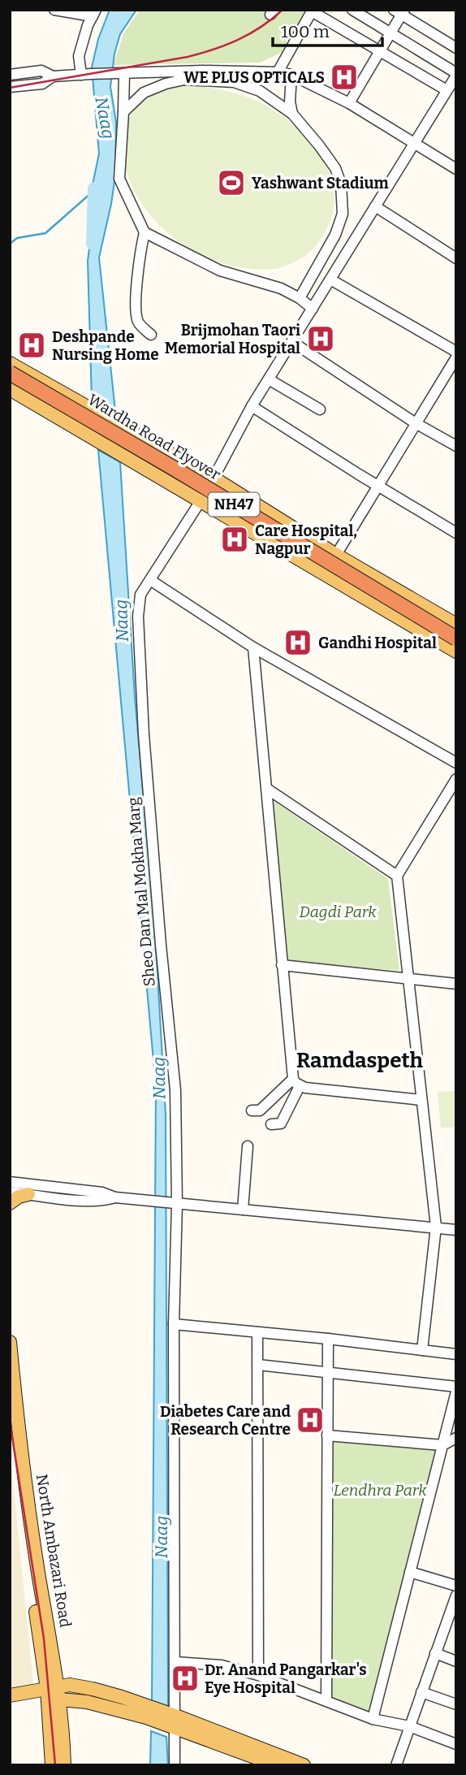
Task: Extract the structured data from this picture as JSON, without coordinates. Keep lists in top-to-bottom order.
{
  "streets": {
    "highway": ["Wardha Road Flyover", "NH47"],
    "main road": ["North Ambazari Road"],
    "street": ["Sheo Dan Mal Mokha Marg"]
  },
  "districts": ["Ramdaspeth"],
  "water": ["Naag"],
  "parks": ["Dagdi Park", "Lendhra Park"],
  "places": {
    "hospital": [
      "WE PLUS OPTICALS",
      "Brijmohan Taori Memorial Hospital",
      "Deshpande Nursing Home",
      "Care Hospital, Nagpur",
      "Gandhi Hospital",
      "Diabetes Care and Research Centre",
      "Dr. Anand Pangarkar's Eye Hospital"
    ],
    "sports": ["Yashwant Stadium"]
  },
  "scale_bar": "100 m"
}
